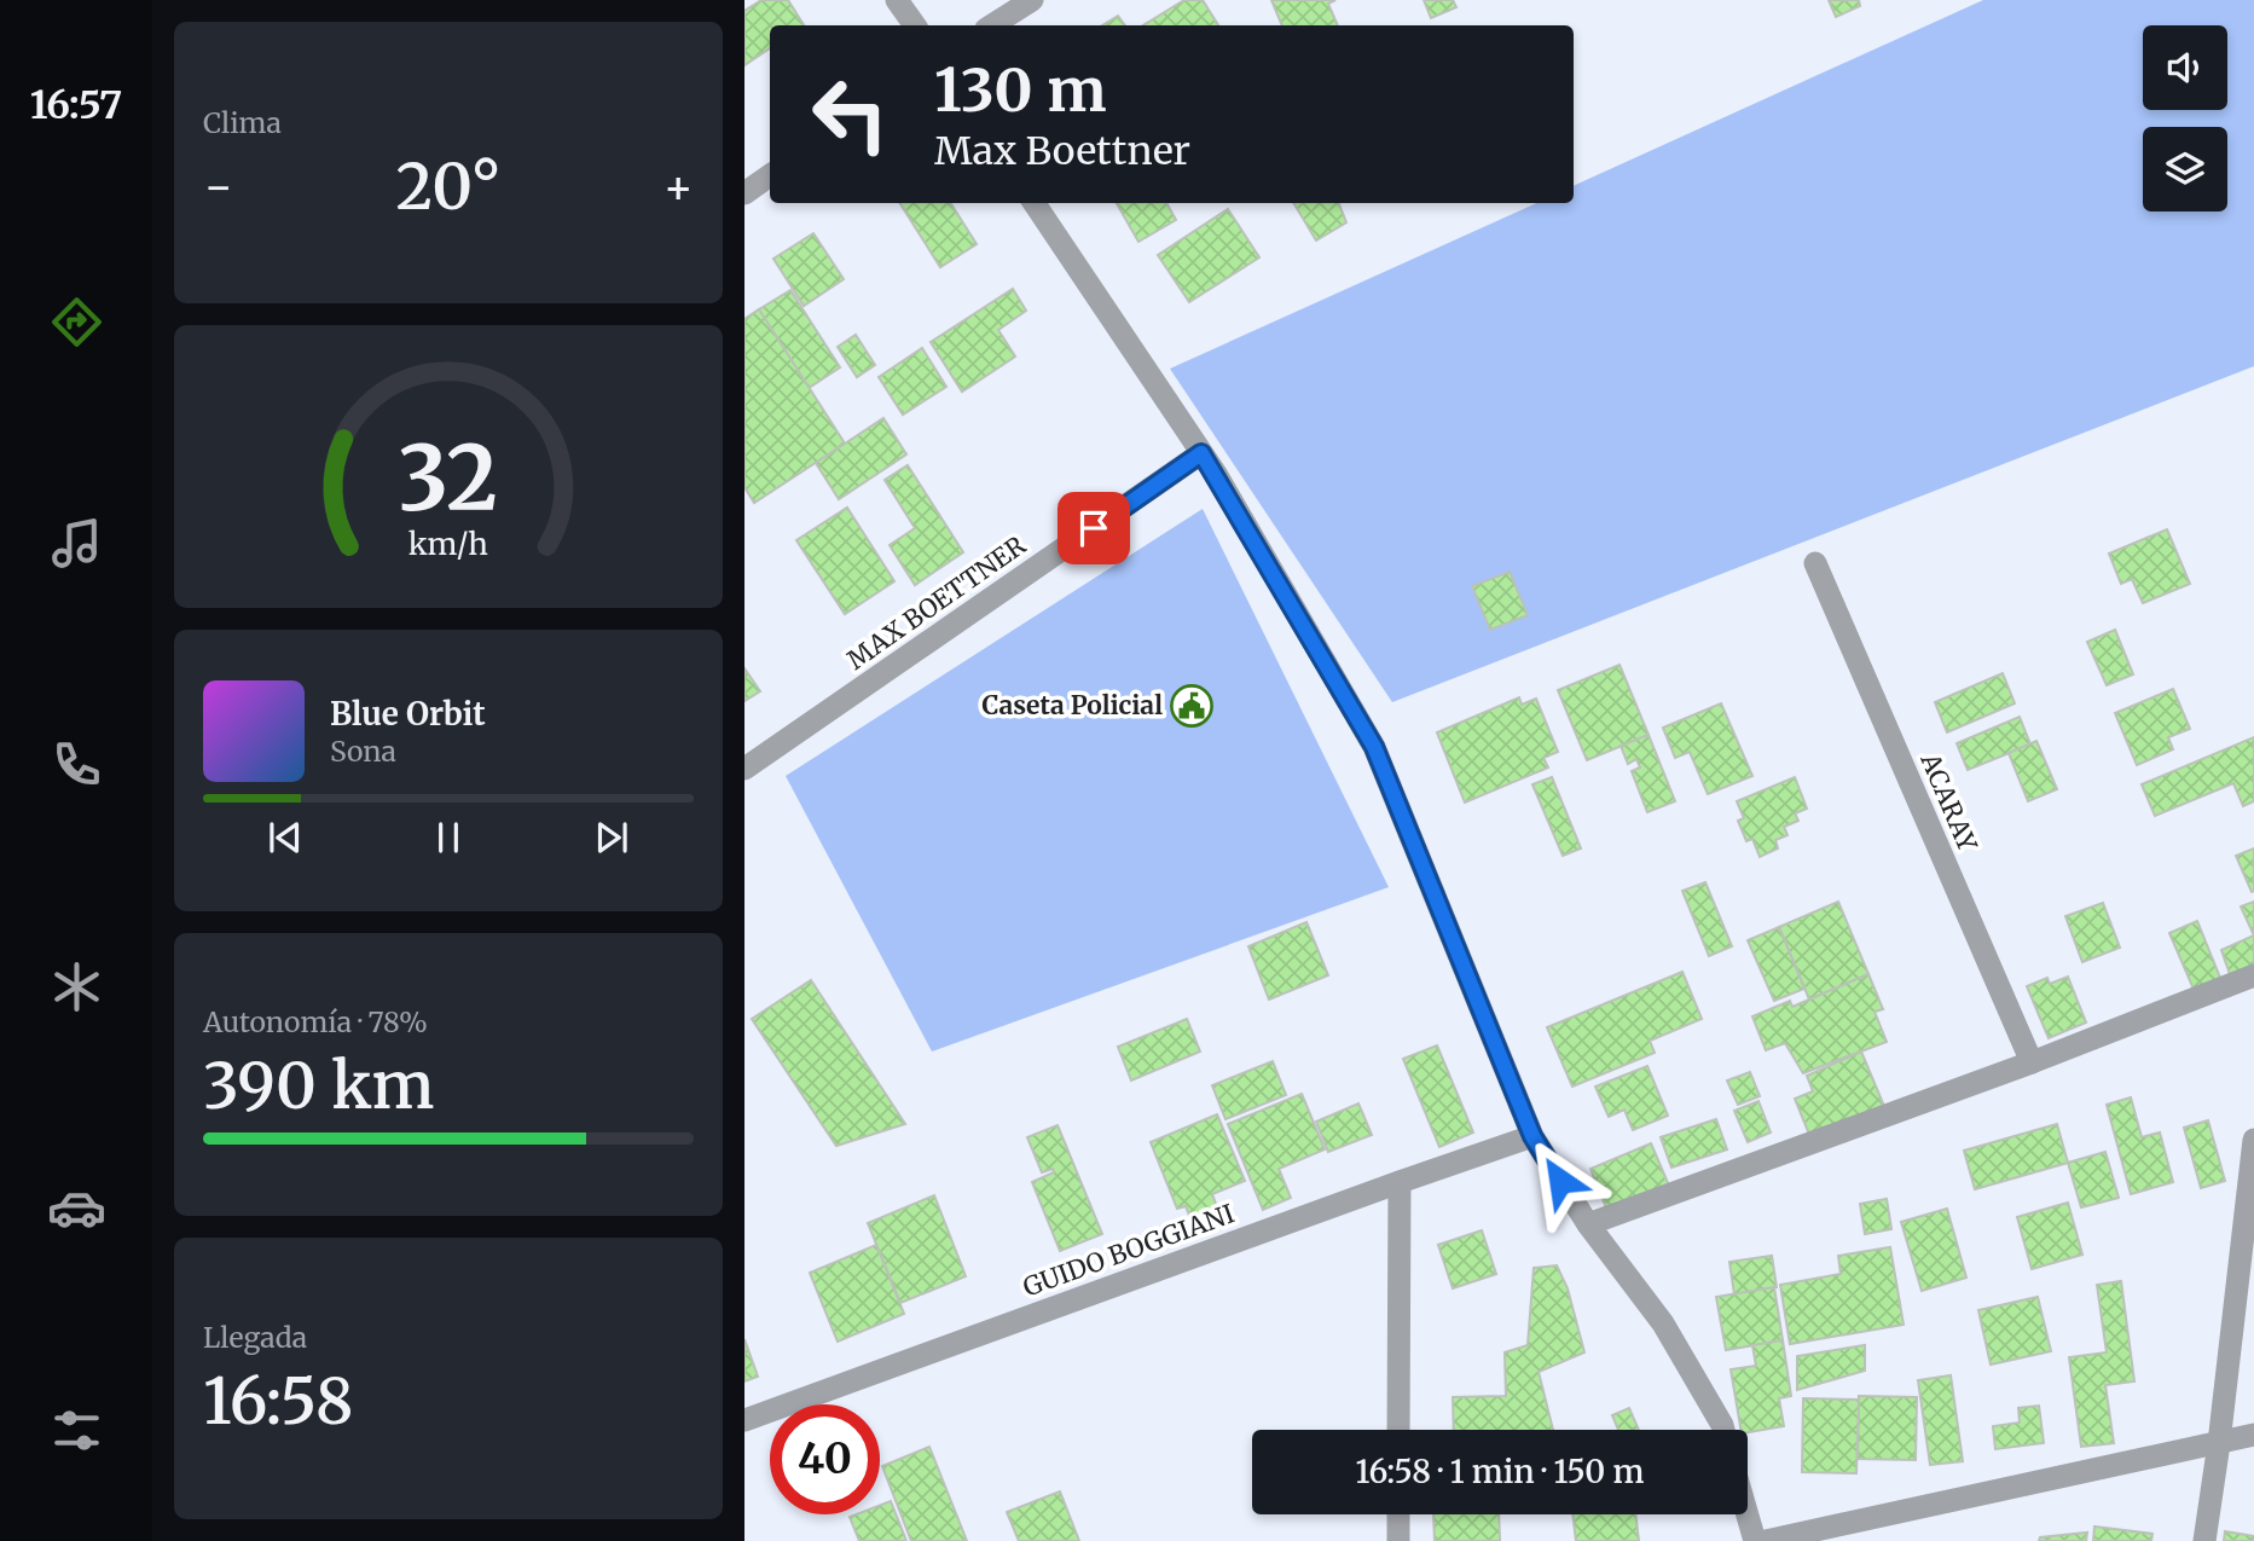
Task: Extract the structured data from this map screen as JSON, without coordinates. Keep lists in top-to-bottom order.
{
  "streets": {
    "street": ["MAX BOETTNER", "ACARAY", "GUIDO BOGGIANI"]
  },
  "places": {
    "public building": ["Caseta Policial"]
  },
  "page": {
    "tabs": "16:57",
    "tile": [
      "Clima",
      ["Autonomía · 78%", "390 km"],
      ["Llegada", "16:58"]
    ],
    "turn": ["130 m", "Max Boettner"],
    "heat": ["−", "20°", "+"],
    "song": ["Blue Orbit", "Sona"],
    "limit": "40",
    "trip": "16:58 · 1 min · 150 m",
    "gauge": ["32", "km/h"]
  }
}
